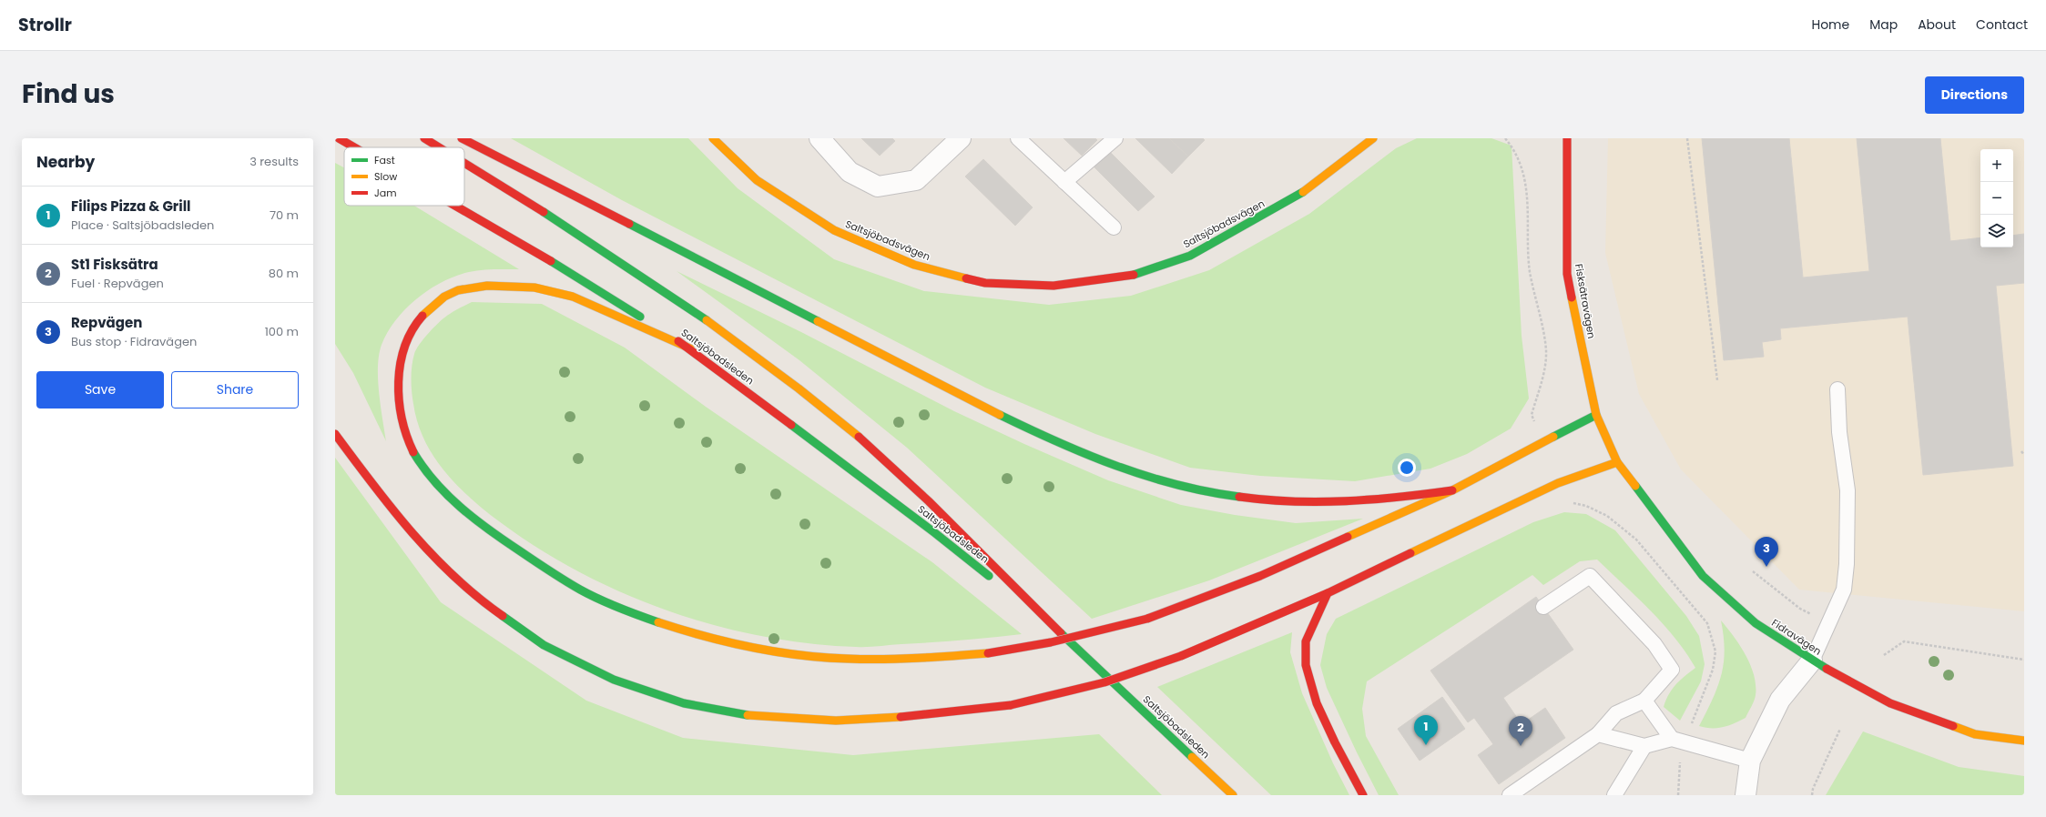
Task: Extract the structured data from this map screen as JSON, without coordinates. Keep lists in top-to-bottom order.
{
  "streets": {
    "main road": [
      "Saltsjöbadsvägen",
      "Fisksätravägen",
      "Saltsjöbadsleden",
      "Fidravägen"
    ]
  },
  "crossings": [
    ["Fisksätravägen", "Fidravägen"]
  ],
  "legend": ["Fast", "Slow", "Jam"],
  "page": {
    "header": "Strollr",
    "nav": [
      "Home",
      "Map",
      "About",
      "Contact"
    ],
    "title": "Find us",
    "buttons": [
      "Directions",
      ["Save", "Share"]
    ],
    "heading": ["Nearby", "3 results"],
    "map_buttons": ["+", "−"],
    "list": [
      {
        "mark": "1",
        "name": "Filips Pizza & Grill",
        "note": "Place · Saltsjöbadsleden",
        "value": "70 m"
      },
      {
        "mark": "2",
        "name": "St1 Fisksätra",
        "note": "Fuel · Repvägen",
        "value": "80 m"
      },
      {
        "mark": "3",
        "name": "Repvägen",
        "note": "Bus stop · Fidravägen",
        "value": "100 m"
      }
    ],
    "pins": ["3", "1", "2"]
  }
}
